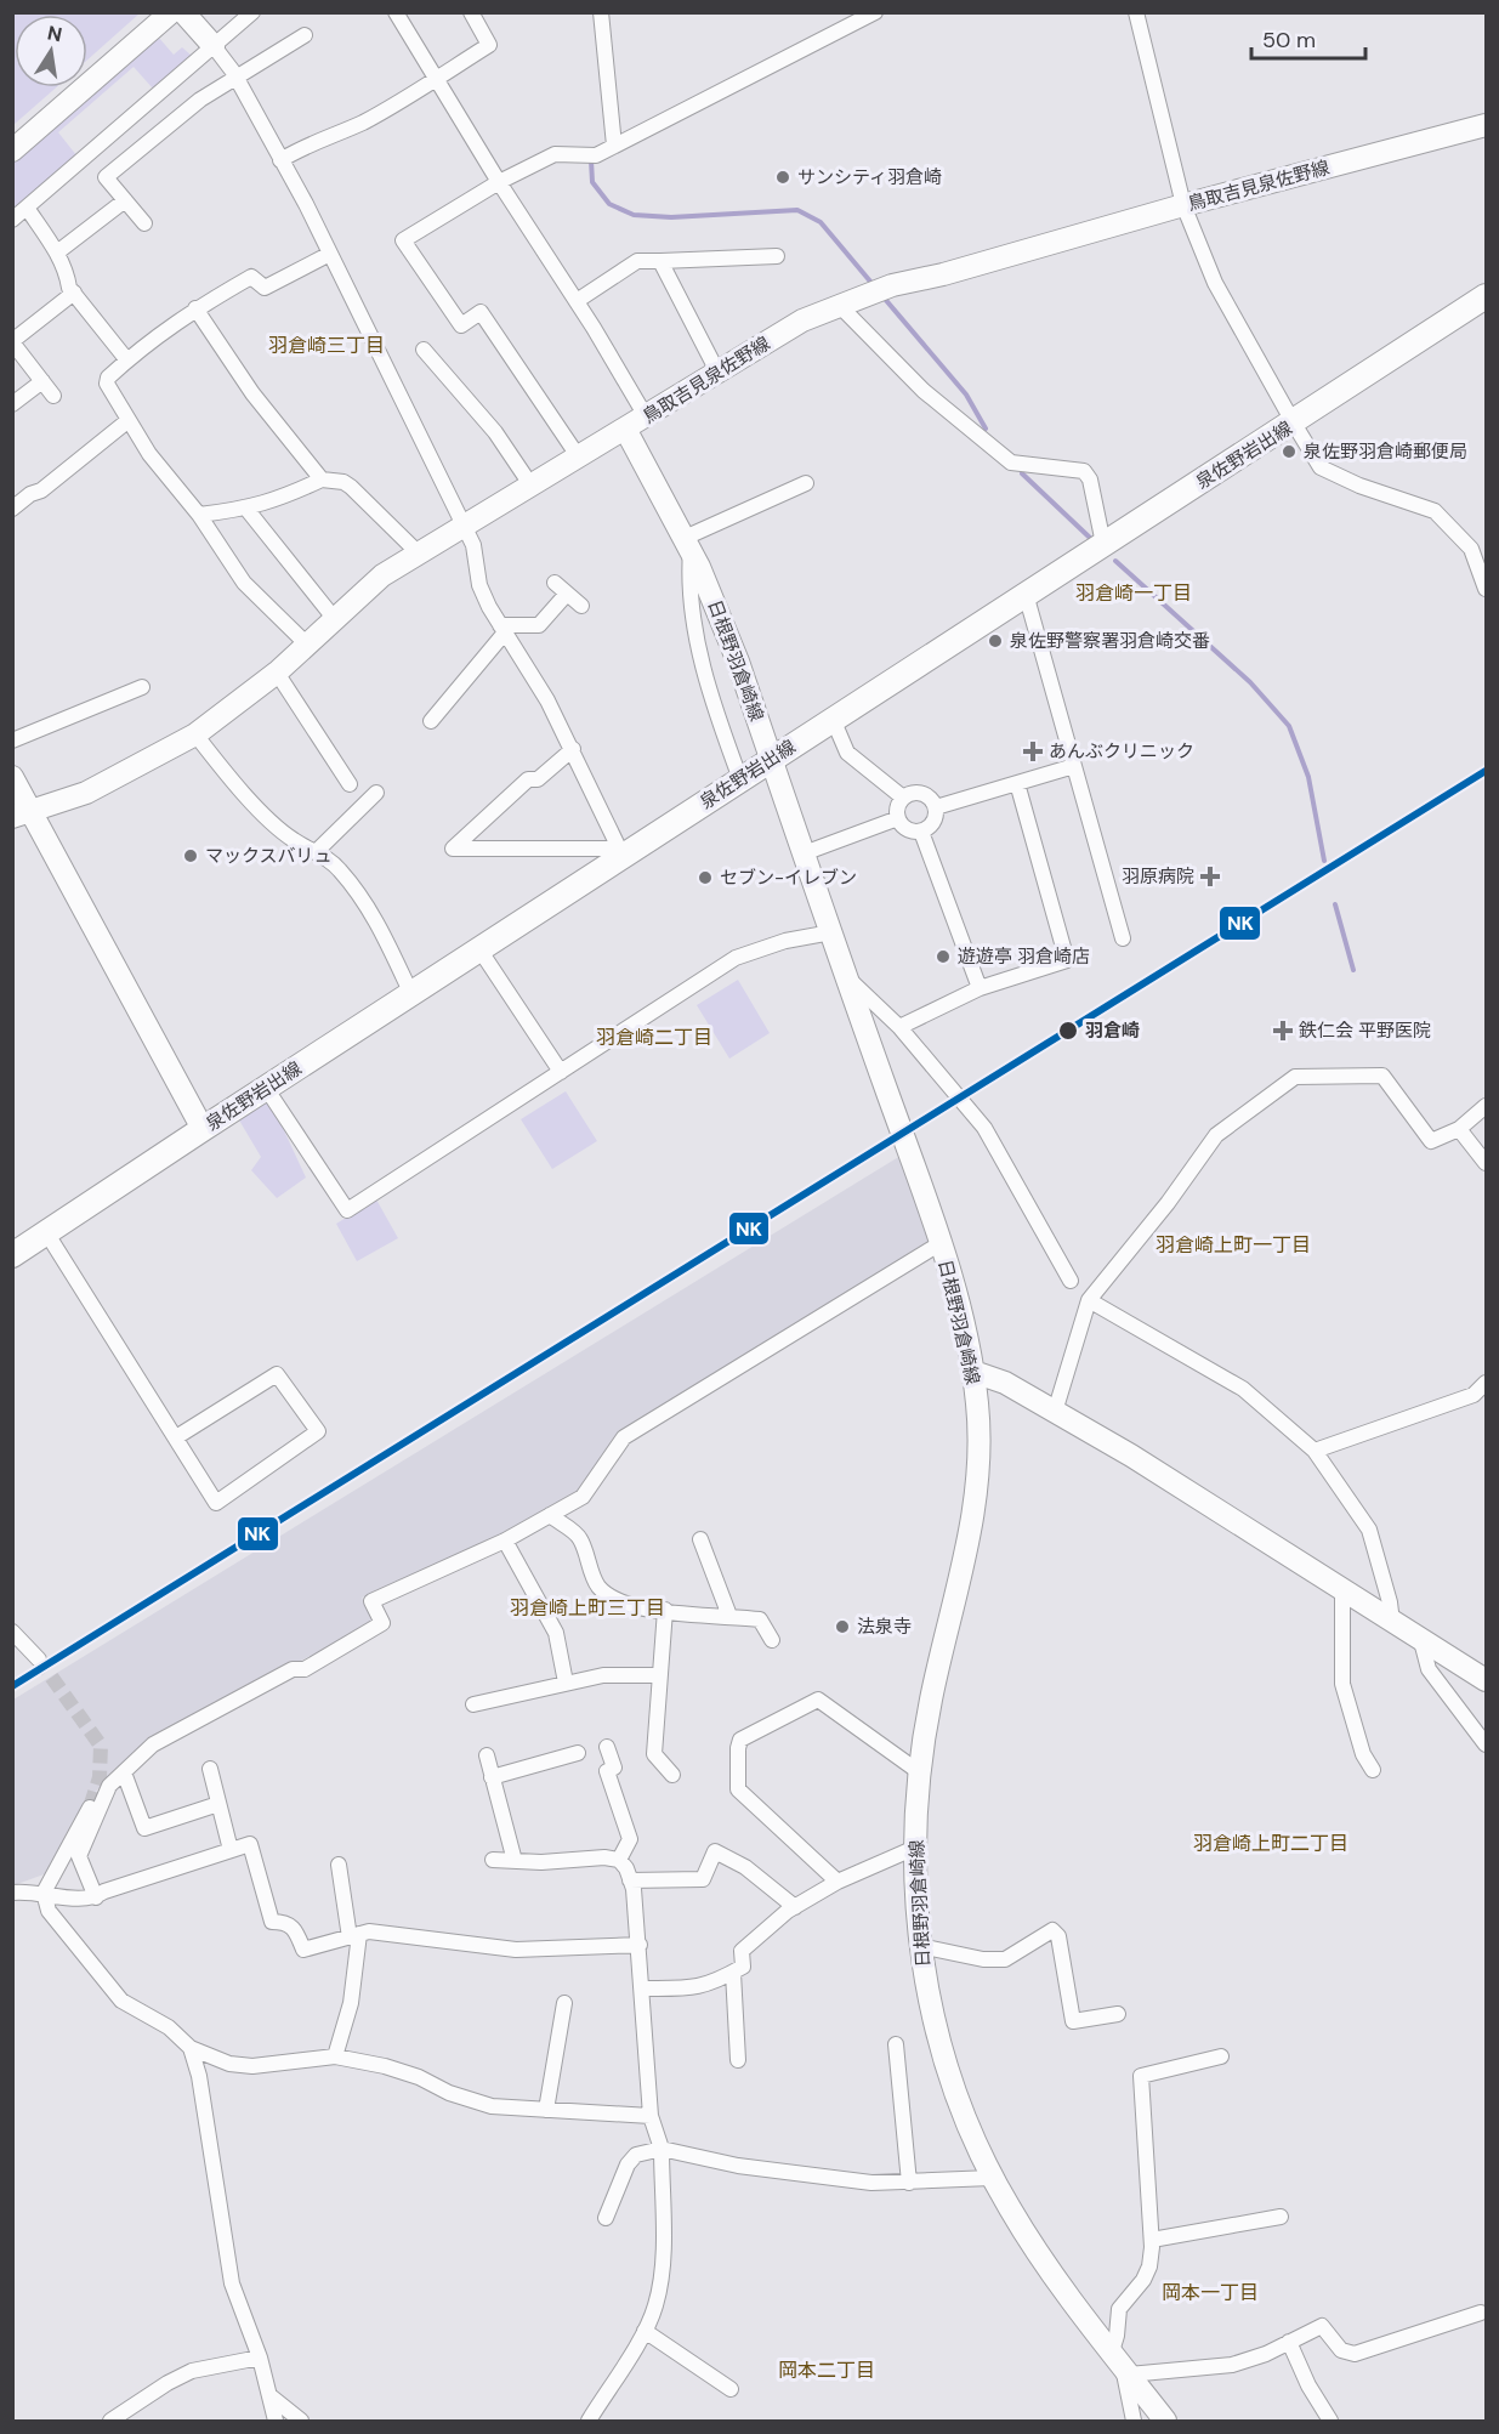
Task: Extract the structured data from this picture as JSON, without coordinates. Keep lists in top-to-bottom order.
{
  "streets": {
    "main road": ["鳥取吉見泉佐野線", "泉佐野岩出線", "日根野羽倉崎線"]
  },
  "crossings": [
    ["鳥取吉見泉佐野線", "日根野羽倉崎線"],
    ["泉佐野岩出線", "日根野羽倉崎線"]
  ],
  "districts": [
    "羽倉崎三丁目",
    "羽倉崎一丁目",
    "羽倉崎二丁目",
    "羽倉崎上町一丁目",
    "羽倉崎上町三丁目",
    "羽倉崎上町二丁目",
    "岡本一丁目",
    "岡本二丁目"
  ],
  "places": {
    "other": [
      "サンシティ羽倉崎",
      "泉佐野羽倉崎郵便局",
      "泉佐野警察署羽倉崎交番",
      "マックスバリュ",
      "セブン-イレブン",
      "遊遊亭 羽倉崎店",
      "羽倉崎",
      "法泉寺"
    ],
    "health": ["あんぶクリニック", "羽原病院", "鉄仁会 平野医院"]
  },
  "lines": ["transit line NK"],
  "scale_bar": "50 m",
  "north": "top"
}
